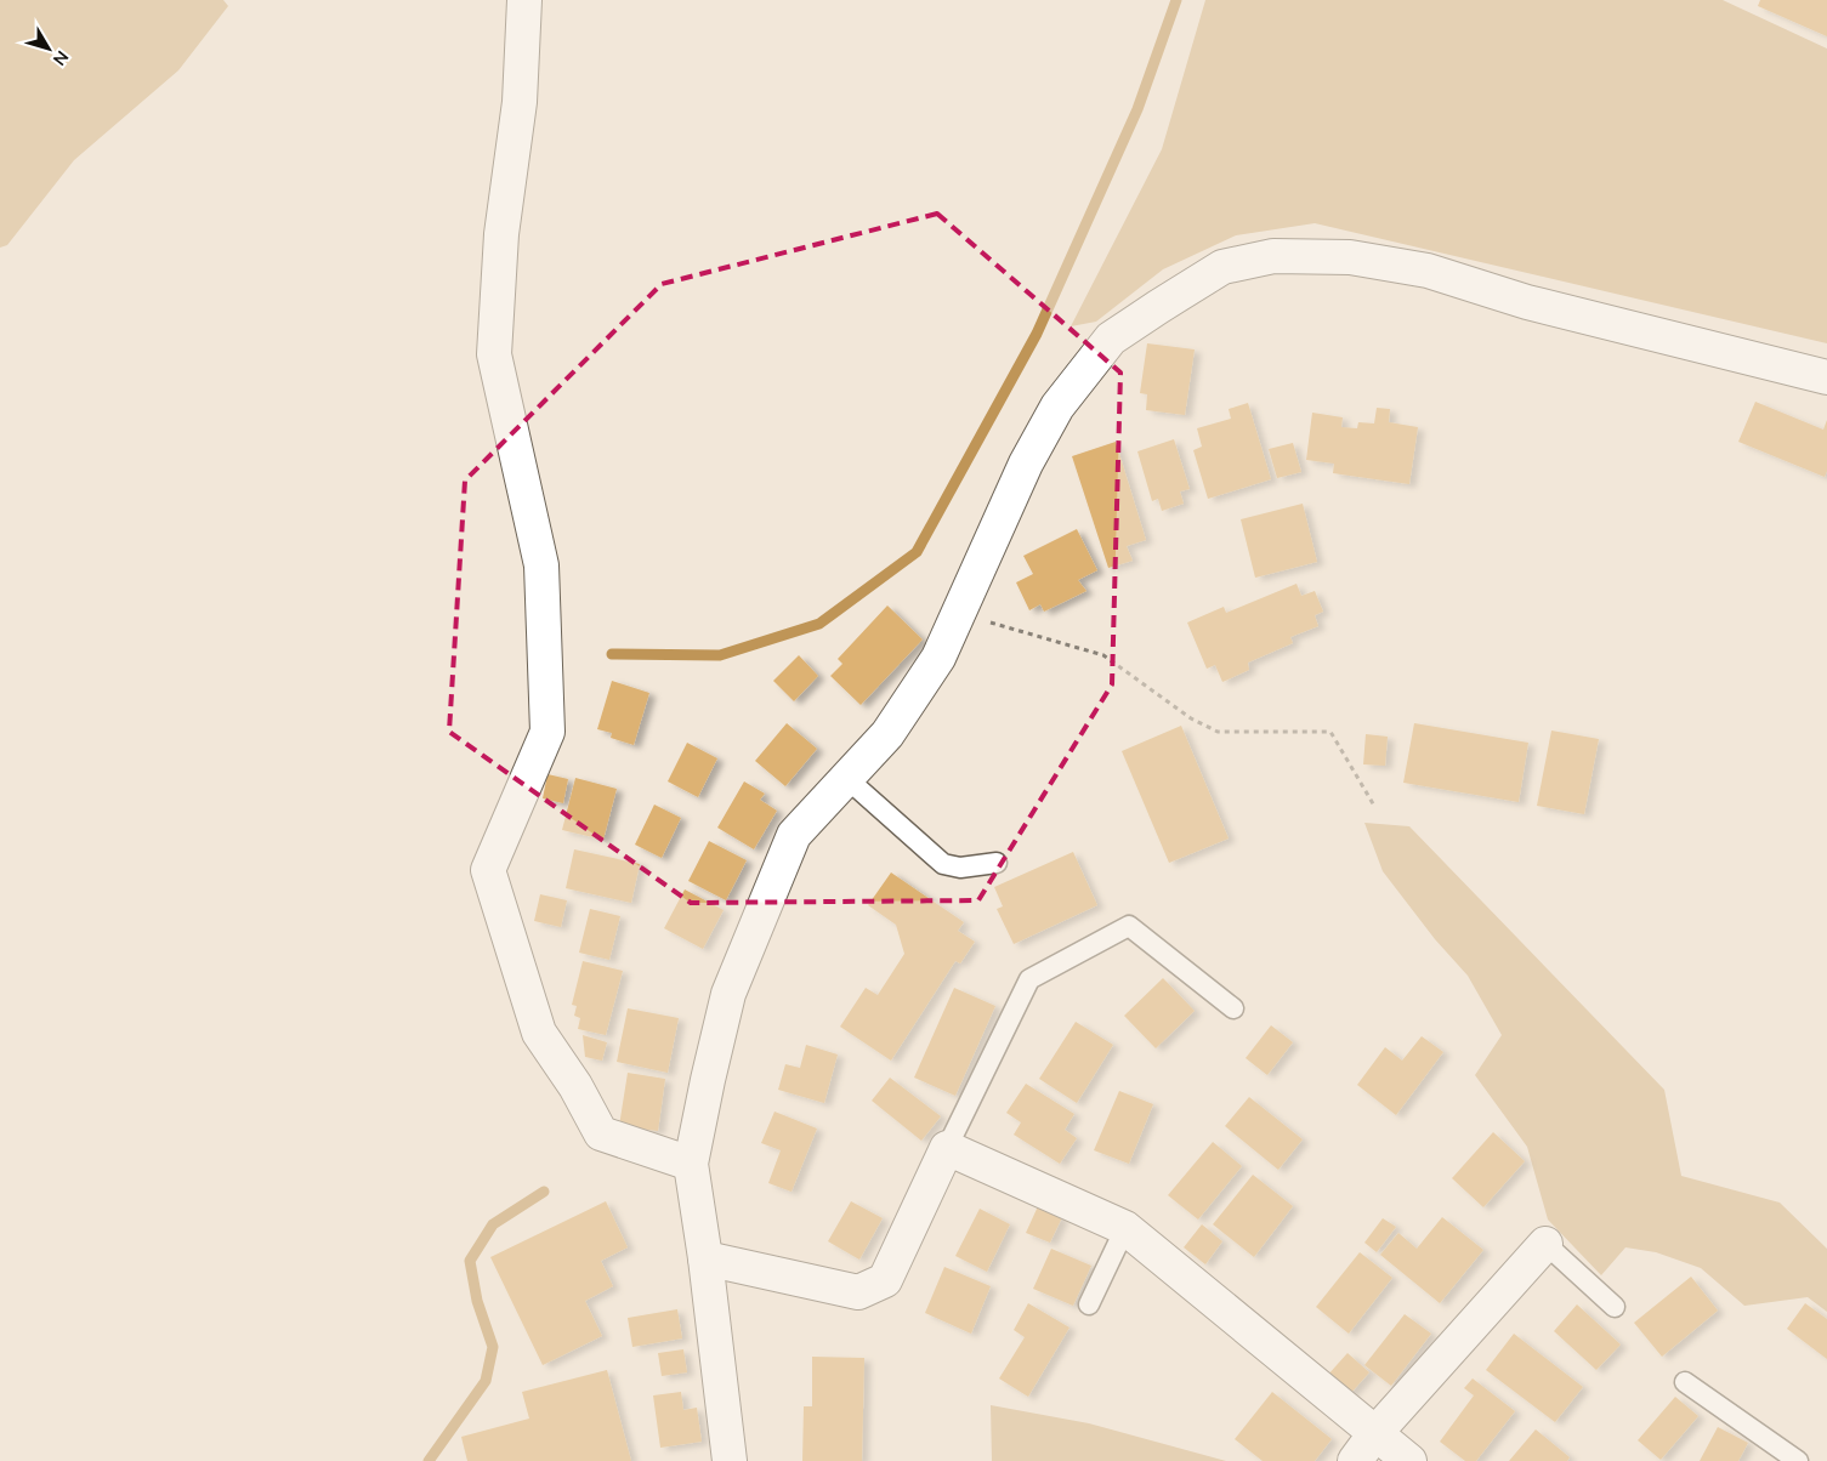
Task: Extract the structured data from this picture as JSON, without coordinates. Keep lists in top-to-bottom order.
{
  "north": "bottom right"
}
